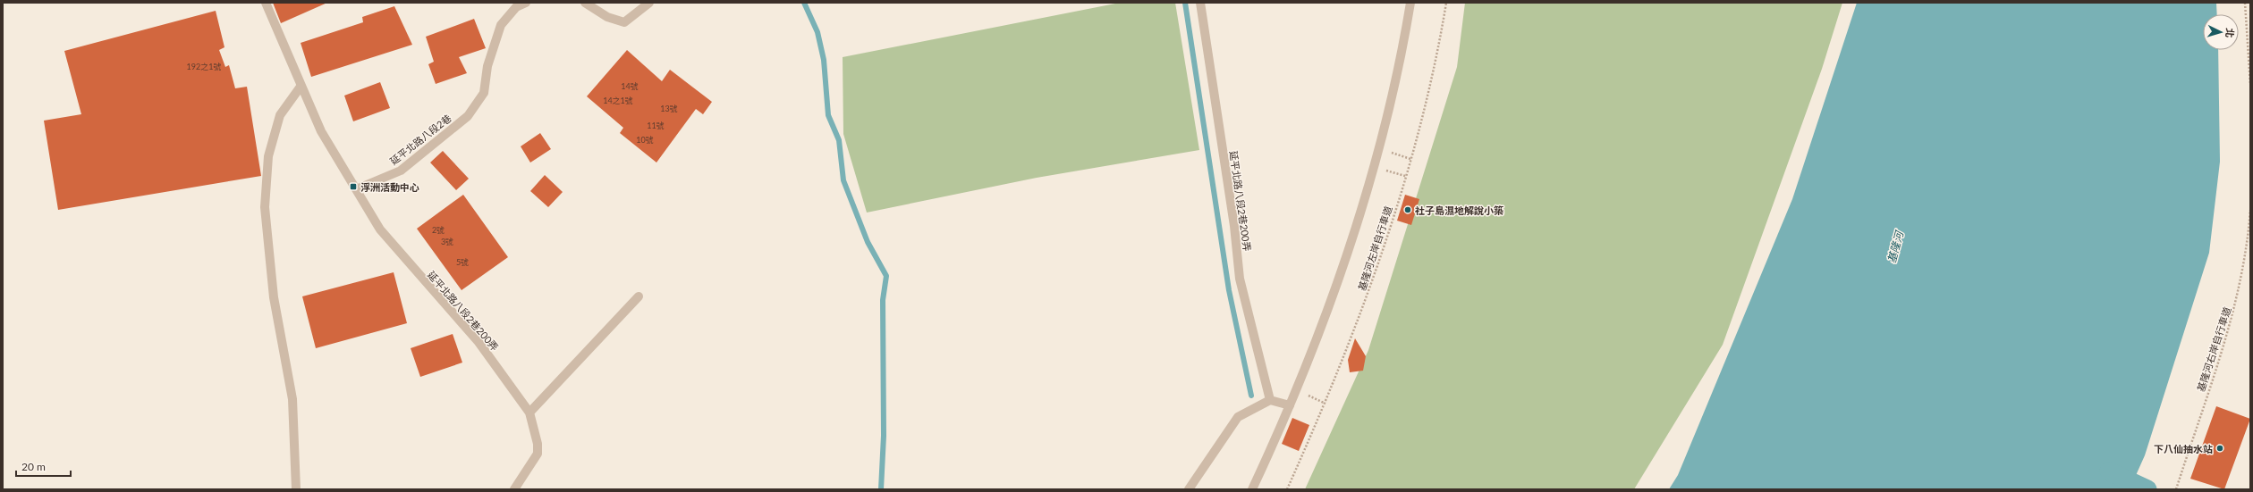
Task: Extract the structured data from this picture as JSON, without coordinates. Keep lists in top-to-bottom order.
{
  "streets": {
    "street": ["延平北路八段2巷", "延平北路八段2巷200弄"],
    "path": ["基隆河左岸自行車道", "基隆河右岸自行車道"]
  },
  "crossings": [
    ["延平北路八段2巷", "延平北路八段2巷200弄"]
  ],
  "water": ["基隆河"],
  "places": {
    "transit": ["浮洲活動中心"],
    "other": ["社子島濕地解說小築", "下八仙抽水站"]
  },
  "house_numbers": [
    "192之1號",
    "14號",
    "14之1號",
    "13號",
    "11號",
    "10號",
    "2號",
    "3號",
    "5號"
  ],
  "scale_bar": "20 m",
  "north": "right"
}
